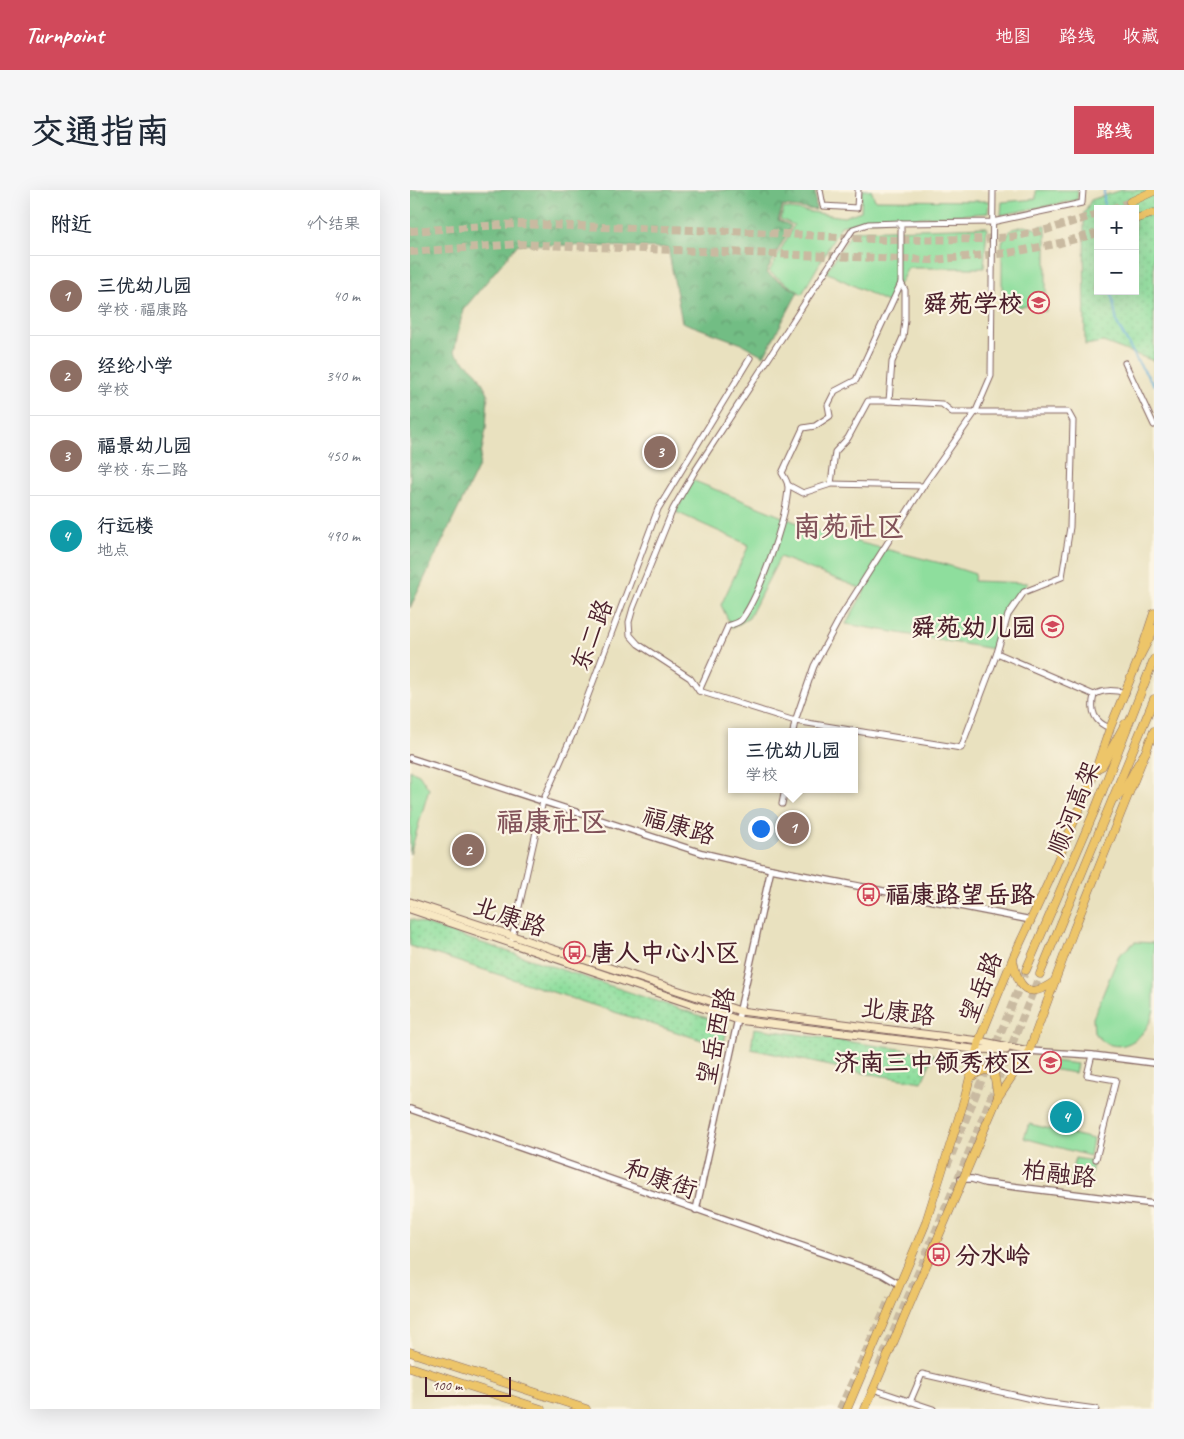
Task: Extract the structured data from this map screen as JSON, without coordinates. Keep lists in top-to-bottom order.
{
  "streets": {
    "main road": ["顺河高架", "北康路", "望岳路"],
    "street": [
      "东二路",
      "福康路",
      "望岳西路",
      "柏融路",
      "和康街"
    ]
  },
  "crossings": [
    ["东二路", "福康路"],
    ["东二路", "北康路"],
    ["福康路", "望岳路"],
    ["福康路", "望岳西路"],
    ["北康路", "望岳路"],
    ["北康路", "望岳西路"],
    ["望岳路", "和康街"],
    ["望岳西路", "和康街"]
  ],
  "districts": ["南苑社区", "福康社区"],
  "places": {
    "school or university": ["舜苑学校", "舜苑幼儿园", "济南三中领秀校区"],
    "bus stop": ["福康路望岳路", "唐人中心小区", "分水岭"]
  },
  "scale_bar": "100 m",
  "page": {
    "header": "Turnpoint",
    "nav": ["地图", "路线", "收藏"],
    "buttons": "路线",
    "title": "交通指南",
    "heading": ["附近", "4个结果"],
    "map_buttons": ["+", "−"],
    "list": [
      {
        "mark": "1",
        "name": "三优幼儿园",
        "note": "学校 · 福康路",
        "value": "40 m"
      },
      {
        "mark": "2",
        "name": "经纶小学",
        "note": "学校",
        "value": "340 m"
      },
      {
        "mark": "3",
        "name": "福景幼儿园",
        "note": "学校 · 东二路",
        "value": "450 m"
      },
      {
        "mark": "4",
        "name": "行远楼",
        "note": "地点",
        "value": "490 m"
      }
    ],
    "pins": [
      "3",
      "1",
      "2",
      "4"
    ],
    "popup": ["三优幼儿园", "学校"],
    "scale": "100 m"
  }
}
